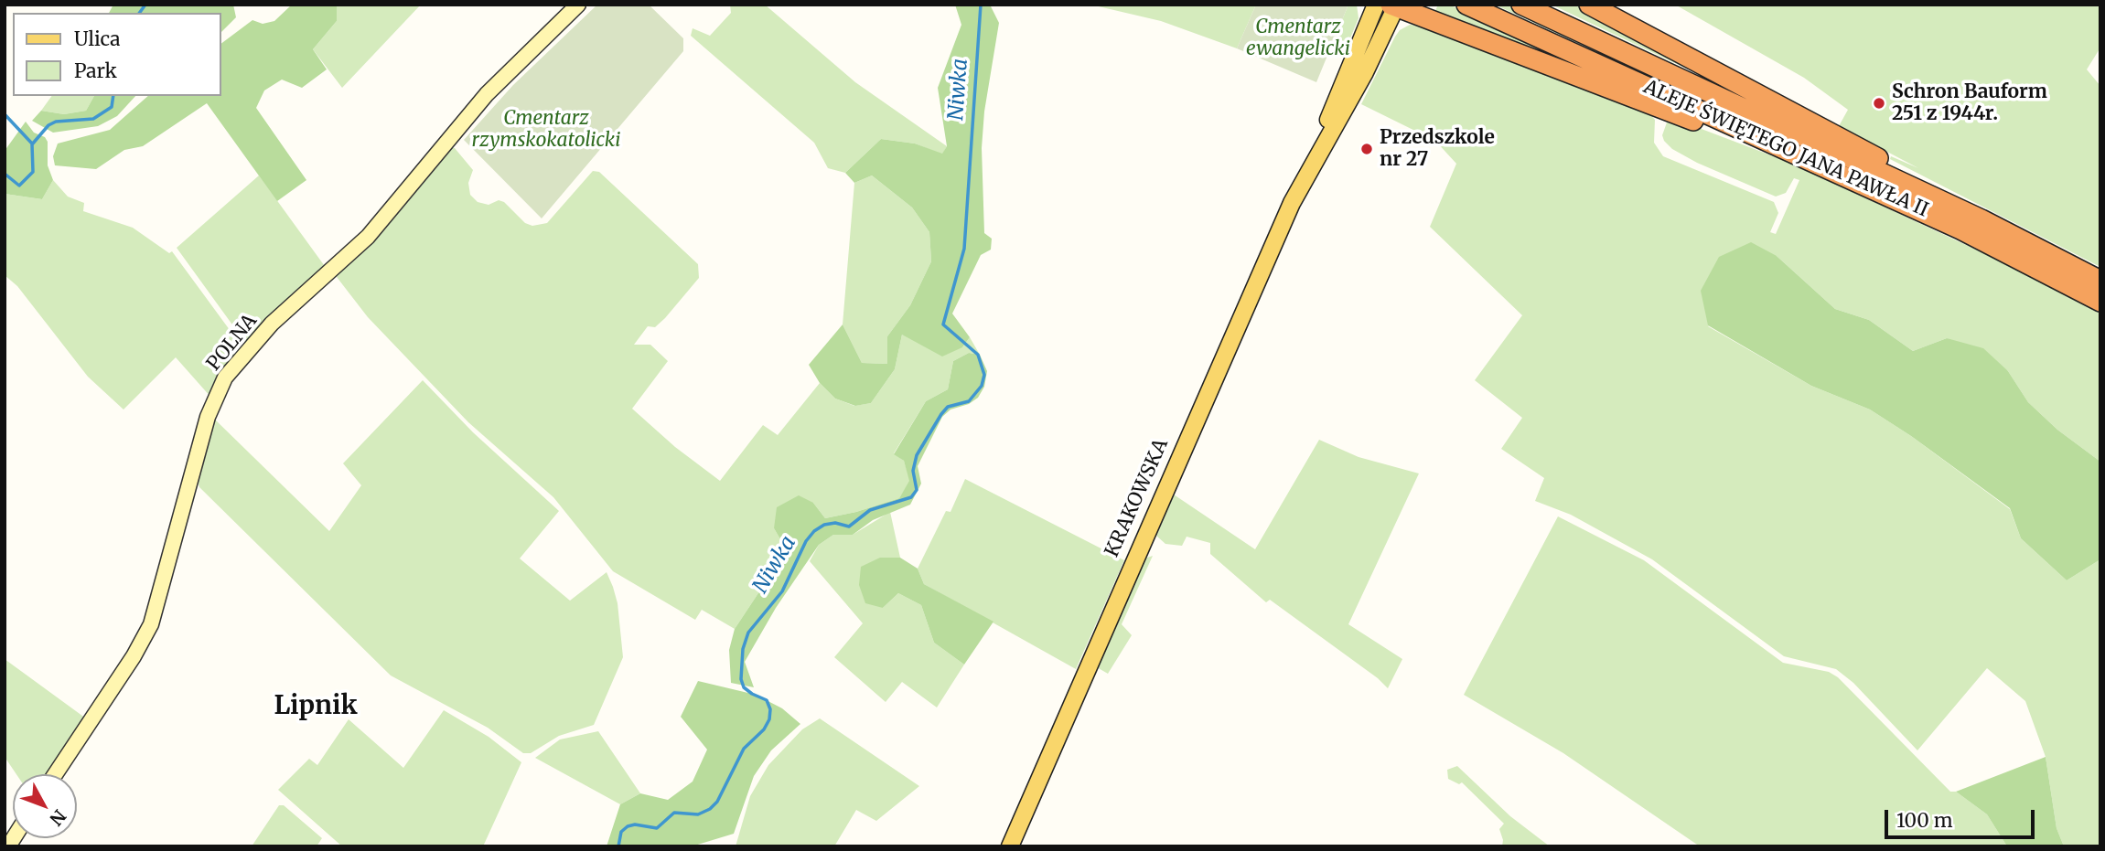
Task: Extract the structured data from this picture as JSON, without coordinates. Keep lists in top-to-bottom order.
{
  "streets": {
    "highway": ["ALEJE ŚWIĘTEGO JANA PAWŁA II"],
    "main road": ["KRAKOWSKA"],
    "street": ["POLNA"]
  },
  "districts": ["Lipnik"],
  "water": ["Niwka"],
  "parks": ["Cmentarz ewangelicki", "Cmentarz rzymskokatolicki"],
  "places": ["Schron Bauform 251 z 1944r.", "Przedszkole nr 27"],
  "legend": ["Ulica", "Park"],
  "scale_bar": "100 m",
  "north": "bottom right"
}
